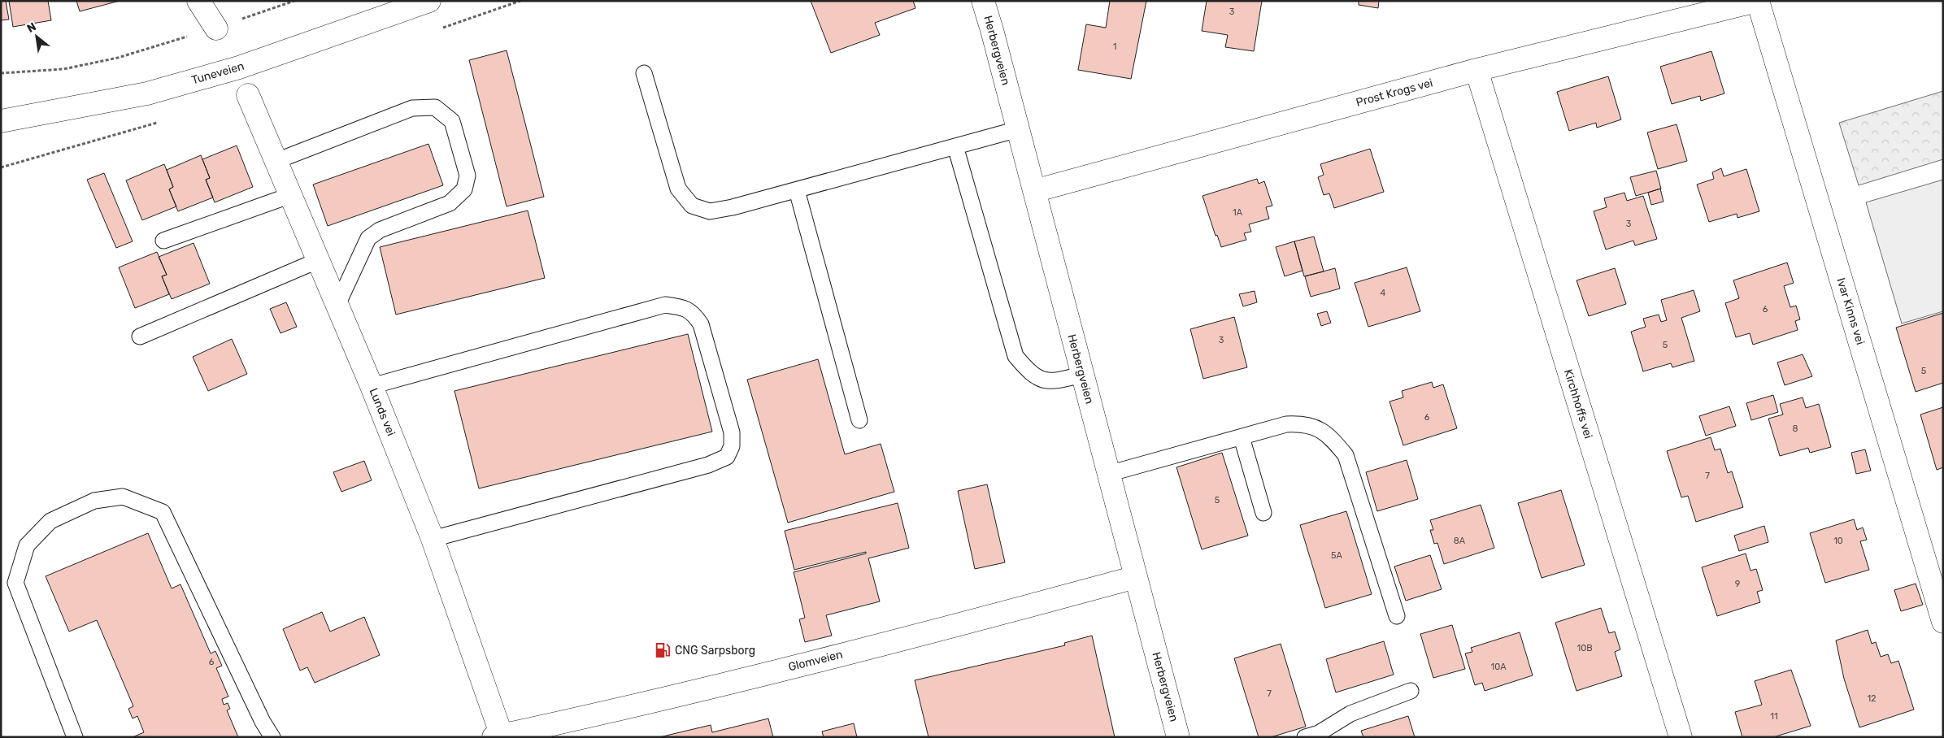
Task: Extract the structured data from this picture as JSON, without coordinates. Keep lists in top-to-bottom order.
{
  "streets": {
    "street": [
      "Herbergveien",
      "Tuneveien",
      "Prost Krogs vei",
      "Ivar Kinns vei",
      "Kirchhoffs vei",
      "Lunds vei",
      "Glomveien"
    ]
  },
  "crossings": [
    ["Herbergveien", "Prost Krogs vei"],
    ["Herbergveien", "Glomveien"],
    ["Prost Krogs vei", "Ivar Kinns vei"],
    ["Prost Krogs vei", "Kirchhoffs vei"],
    ["Lunds vei", "Glomveien"]
  ],
  "places": {
    "fuel station": ["CNG Sarpsborg"]
  },
  "house_numbers": [
    "3",
    "1",
    "1A",
    "3",
    "4",
    "6",
    "3",
    "5",
    "5",
    "6",
    "8",
    "7",
    "5",
    "8A",
    "10",
    "5A",
    "9",
    "10B",
    "6",
    "10A",
    "7",
    "12",
    "11"
  ],
  "north": "top left"
}
